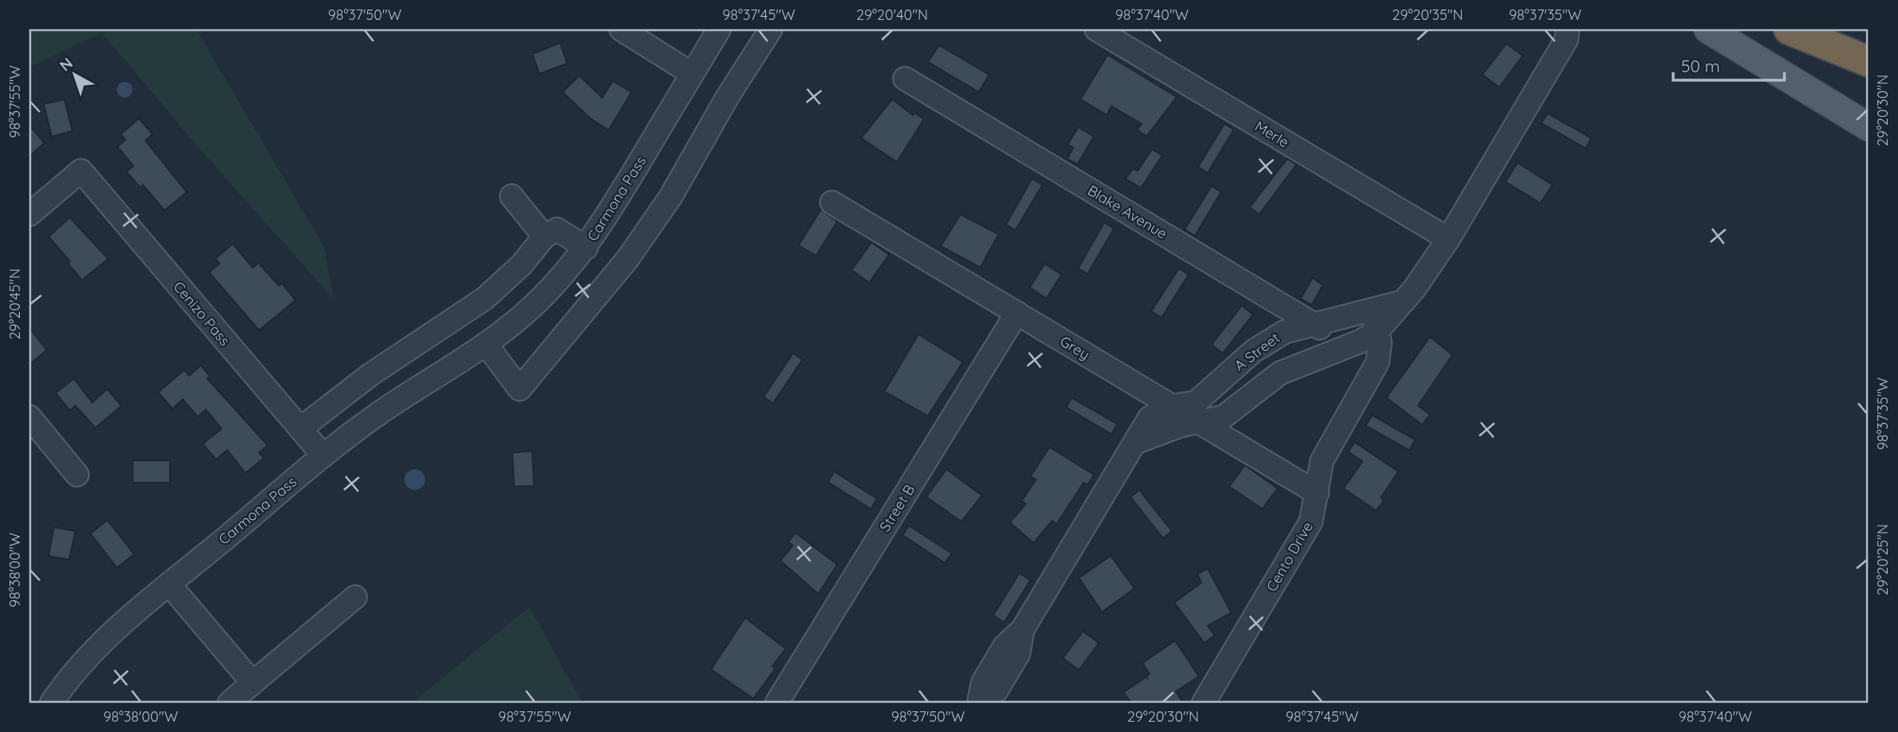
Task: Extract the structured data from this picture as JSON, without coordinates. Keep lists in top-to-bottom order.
{
  "streets": {
    "street": [
      "Merle",
      "Carmona Pass",
      "Blake Avenue",
      "Cenizo Pass",
      "Grey",
      "A Street",
      "Street B",
      "Cento Drive"
    ]
  },
  "crossings": [
    ["Carmona Pass", "Cenizo Pass"],
    ["Blake Avenue", "A Street"],
    ["Grey", "A Street"],
    ["Grey", "Street B"],
    ["Grey", "Cento Drive"],
    ["A Street", "Cento Drive"]
  ],
  "scale_bar": "50 m",
  "north": "top left",
  "coordinates": [
    "98°37'50\"W",
    "98°37'45\"W",
    "29°20'40\"N",
    "98°37'40\"W",
    "29°20'35\"N",
    "98°37'35\"W",
    "98°37'55\"W",
    "29°20'30\"N",
    "29°20'45\"N",
    "29°20'25\"N",
    "98°38'00\"W"
  ]
}
